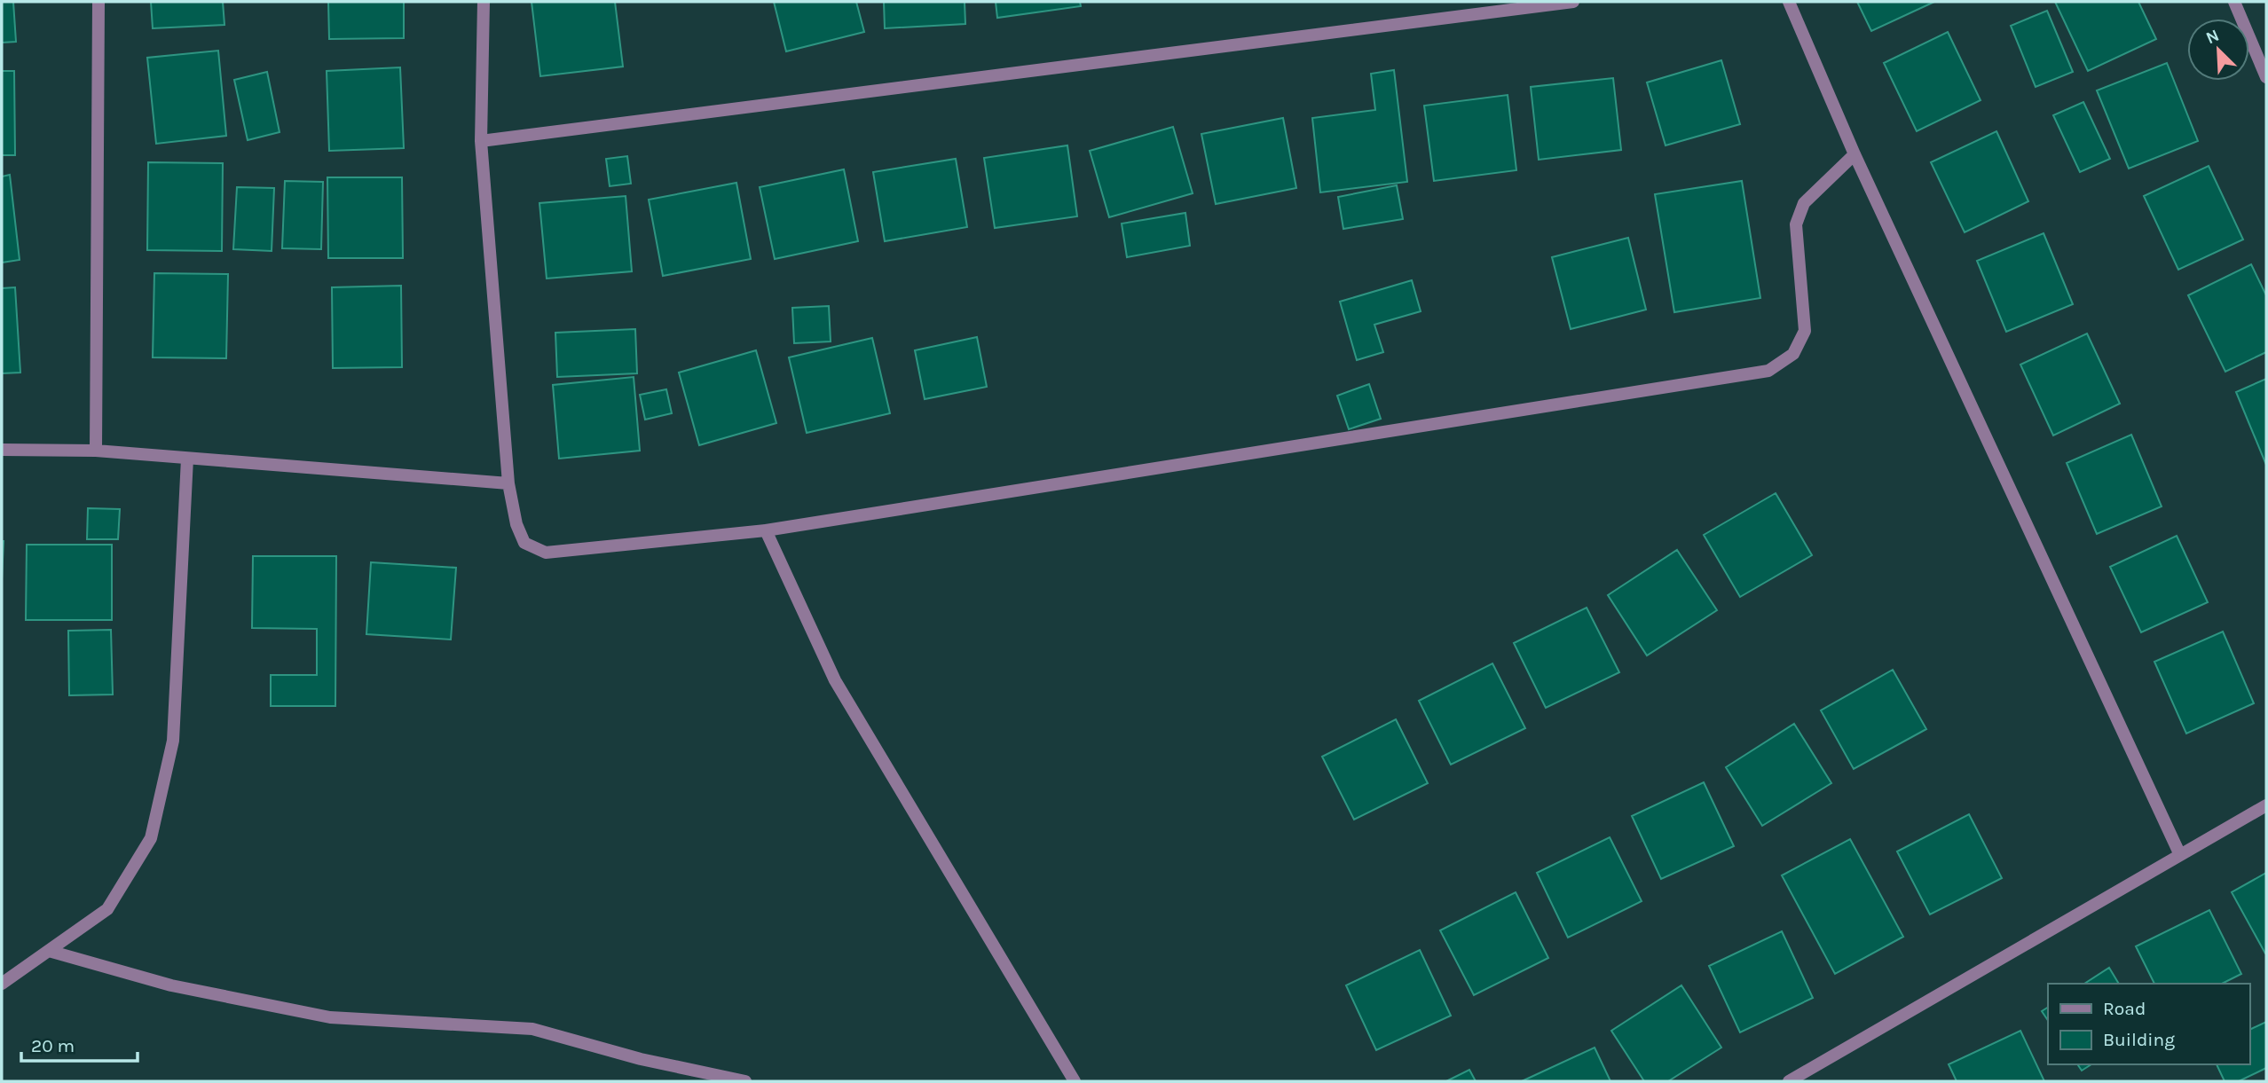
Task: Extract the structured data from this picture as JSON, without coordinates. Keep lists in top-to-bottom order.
{
  "legend": ["Road", "Building"],
  "scale_bar": "20 m",
  "north": "top left"
}
